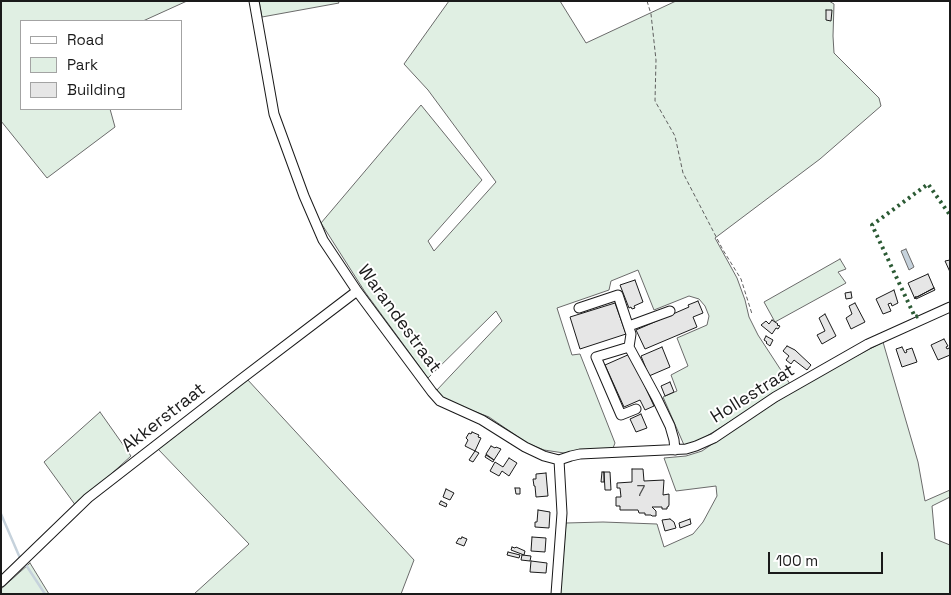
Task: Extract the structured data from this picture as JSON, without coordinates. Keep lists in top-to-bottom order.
{
  "streets": {
    "street": ["Warandestraat", "Hollestraat", "Akkerstraat"]
  },
  "crossings": [
    ["Warandestraat", "Hollestraat"],
    ["Warandestraat", "Akkerstraat"]
  ],
  "house_numbers": ["7"],
  "legend": ["Road", "Park", "Building"],
  "scale_bar": "100 m"
}
